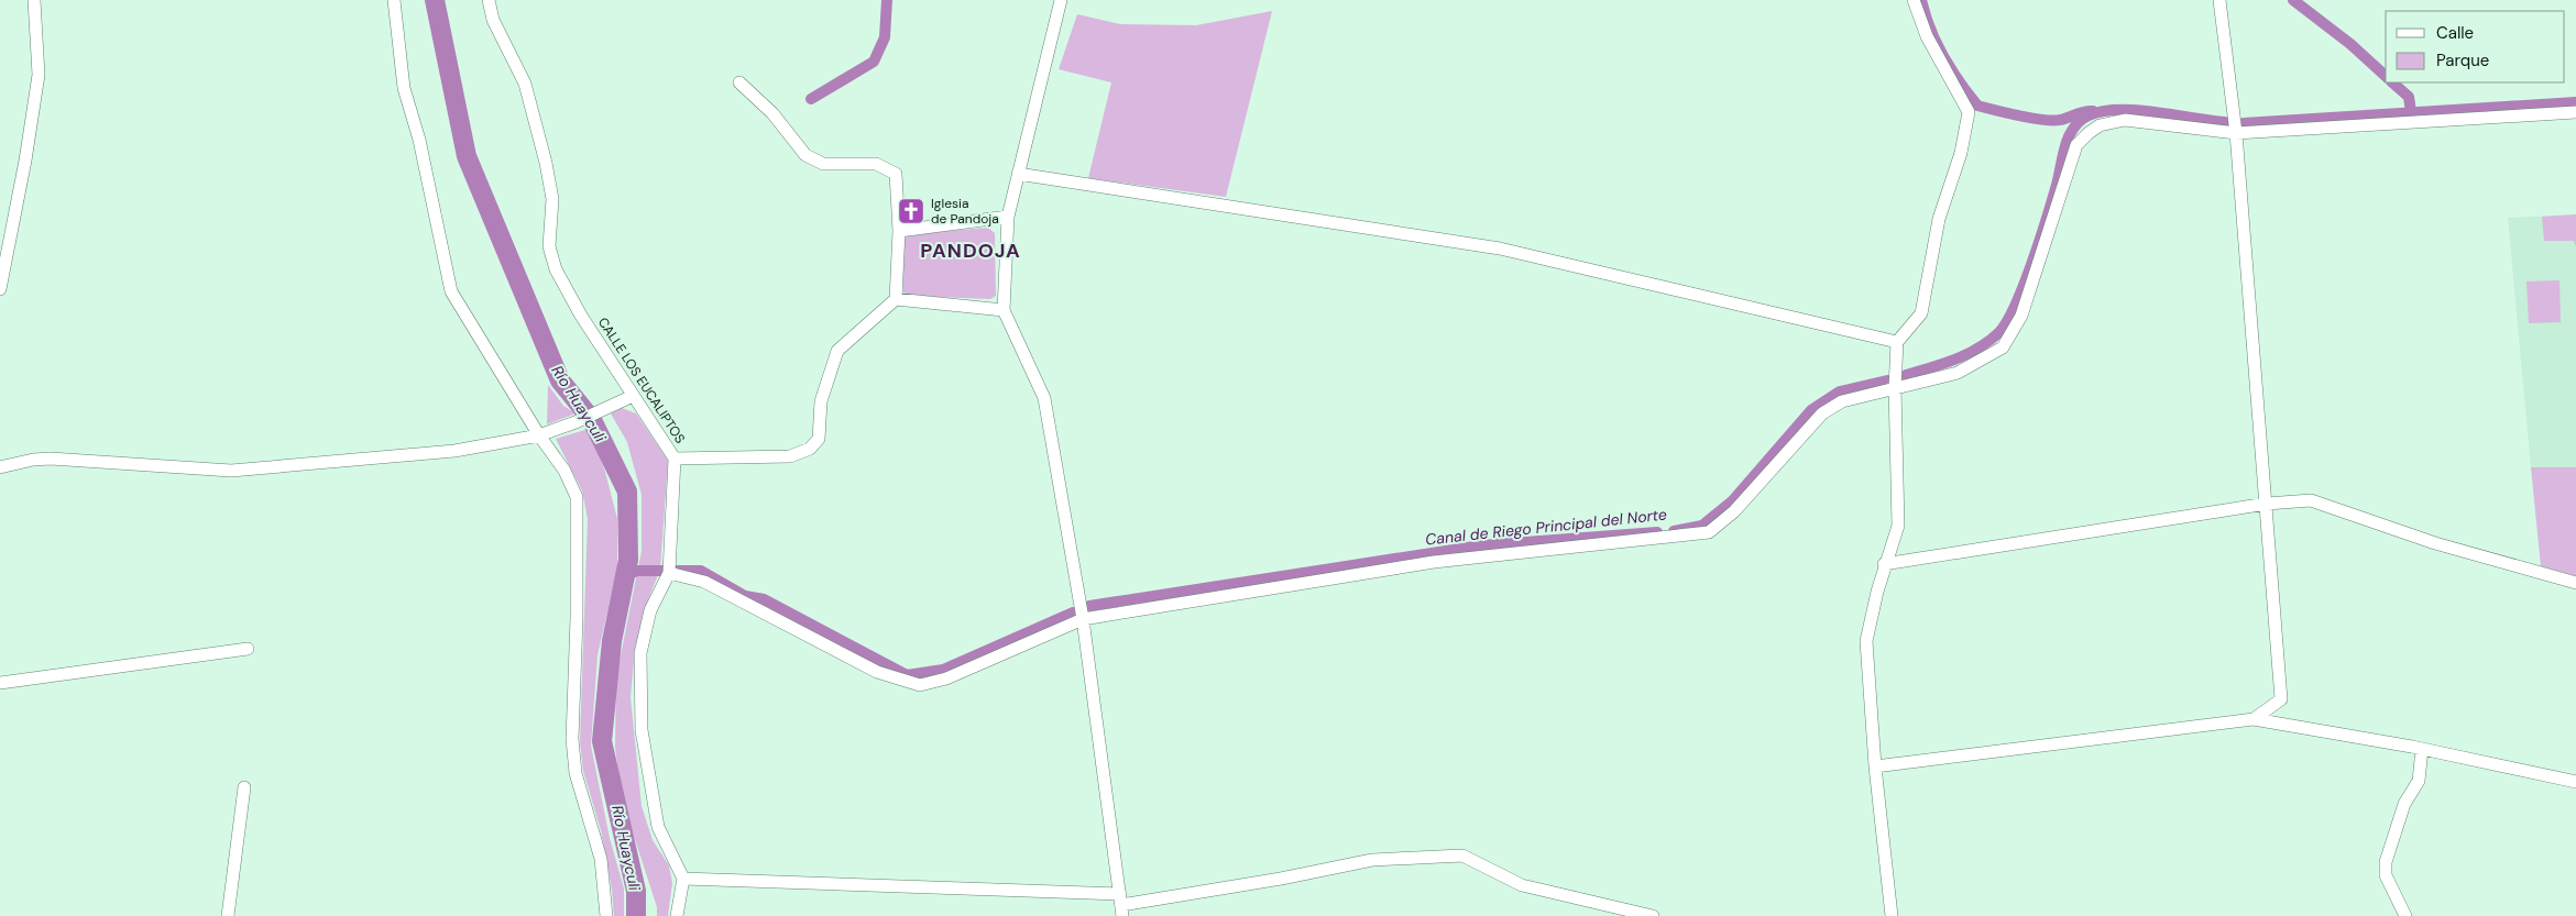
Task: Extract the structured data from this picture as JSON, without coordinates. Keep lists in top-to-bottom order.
{
  "streets": {
    "street": ["CALLE LOS EUCALIPTOS"]
  },
  "districts": ["PANDOJA"],
  "water": ["Río Huayculi", "Canal de Riego Principal del Norte"],
  "places": {
    "church": ["Iglesia de Pandoja"]
  },
  "legend": ["Calle", "Parque"]
}
